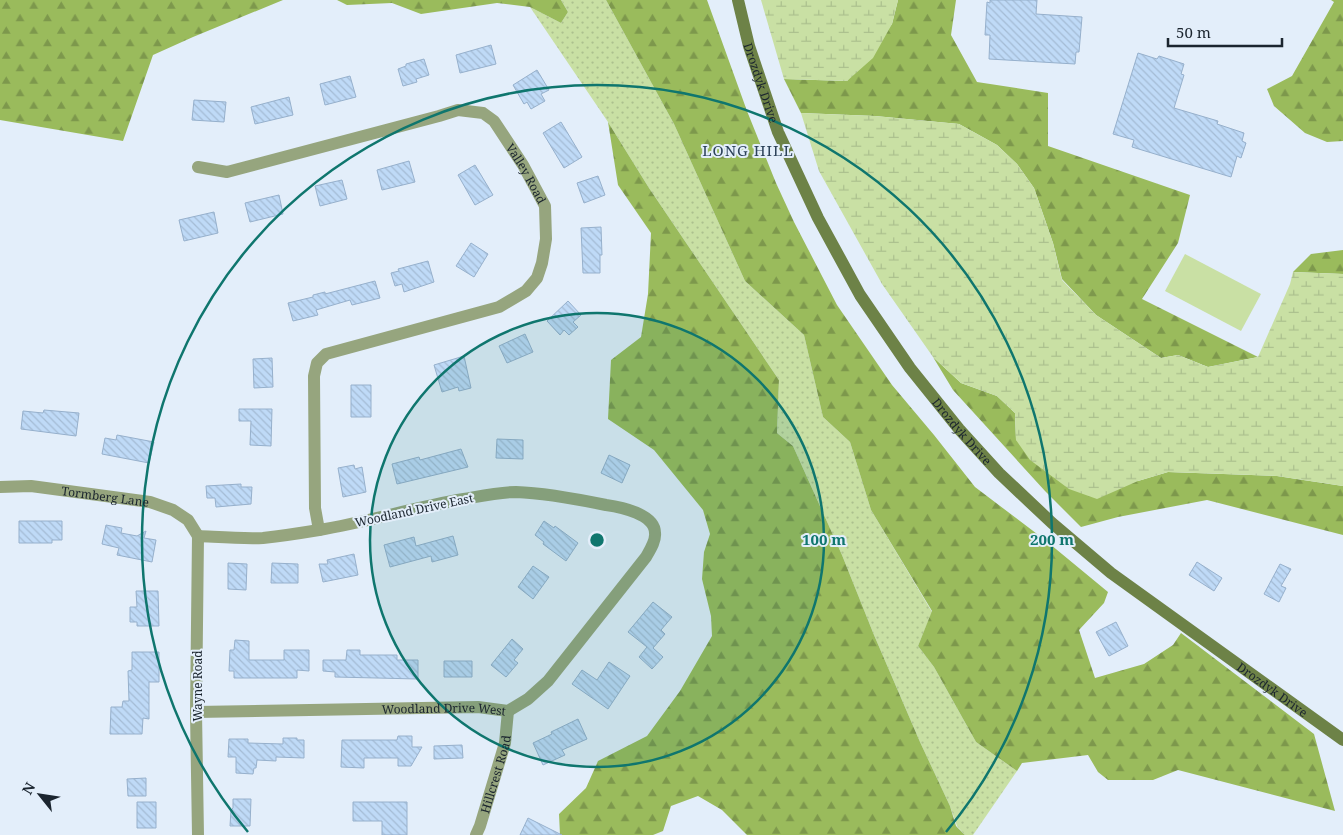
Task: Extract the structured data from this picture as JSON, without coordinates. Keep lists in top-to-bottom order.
{
  "streets": {
    "street": [
      "Drozdyk Drive",
      "Valley Road",
      "Tormberg Lane",
      "Woodland Drive East",
      "Wayne Road",
      "Woodland Drive West",
      "Hillcrest Road"
    ]
  },
  "crossings": [
    ["Valley Road", "Woodland Drive East"],
    ["Tormberg Lane", "Woodland Drive East"],
    ["Tormberg Lane", "Wayne Road"],
    ["Woodland Drive East", "Wayne Road"],
    ["Woodland Drive East", "Woodland Drive West"],
    ["Wayne Road", "Woodland Drive West"],
    ["Woodland Drive West", "Hillcrest Road"]
  ],
  "districts": ["LONG HILL"],
  "scale_bar": "50 m",
  "north": "top left",
  "rings": ["100 m", "200 m"]
}
